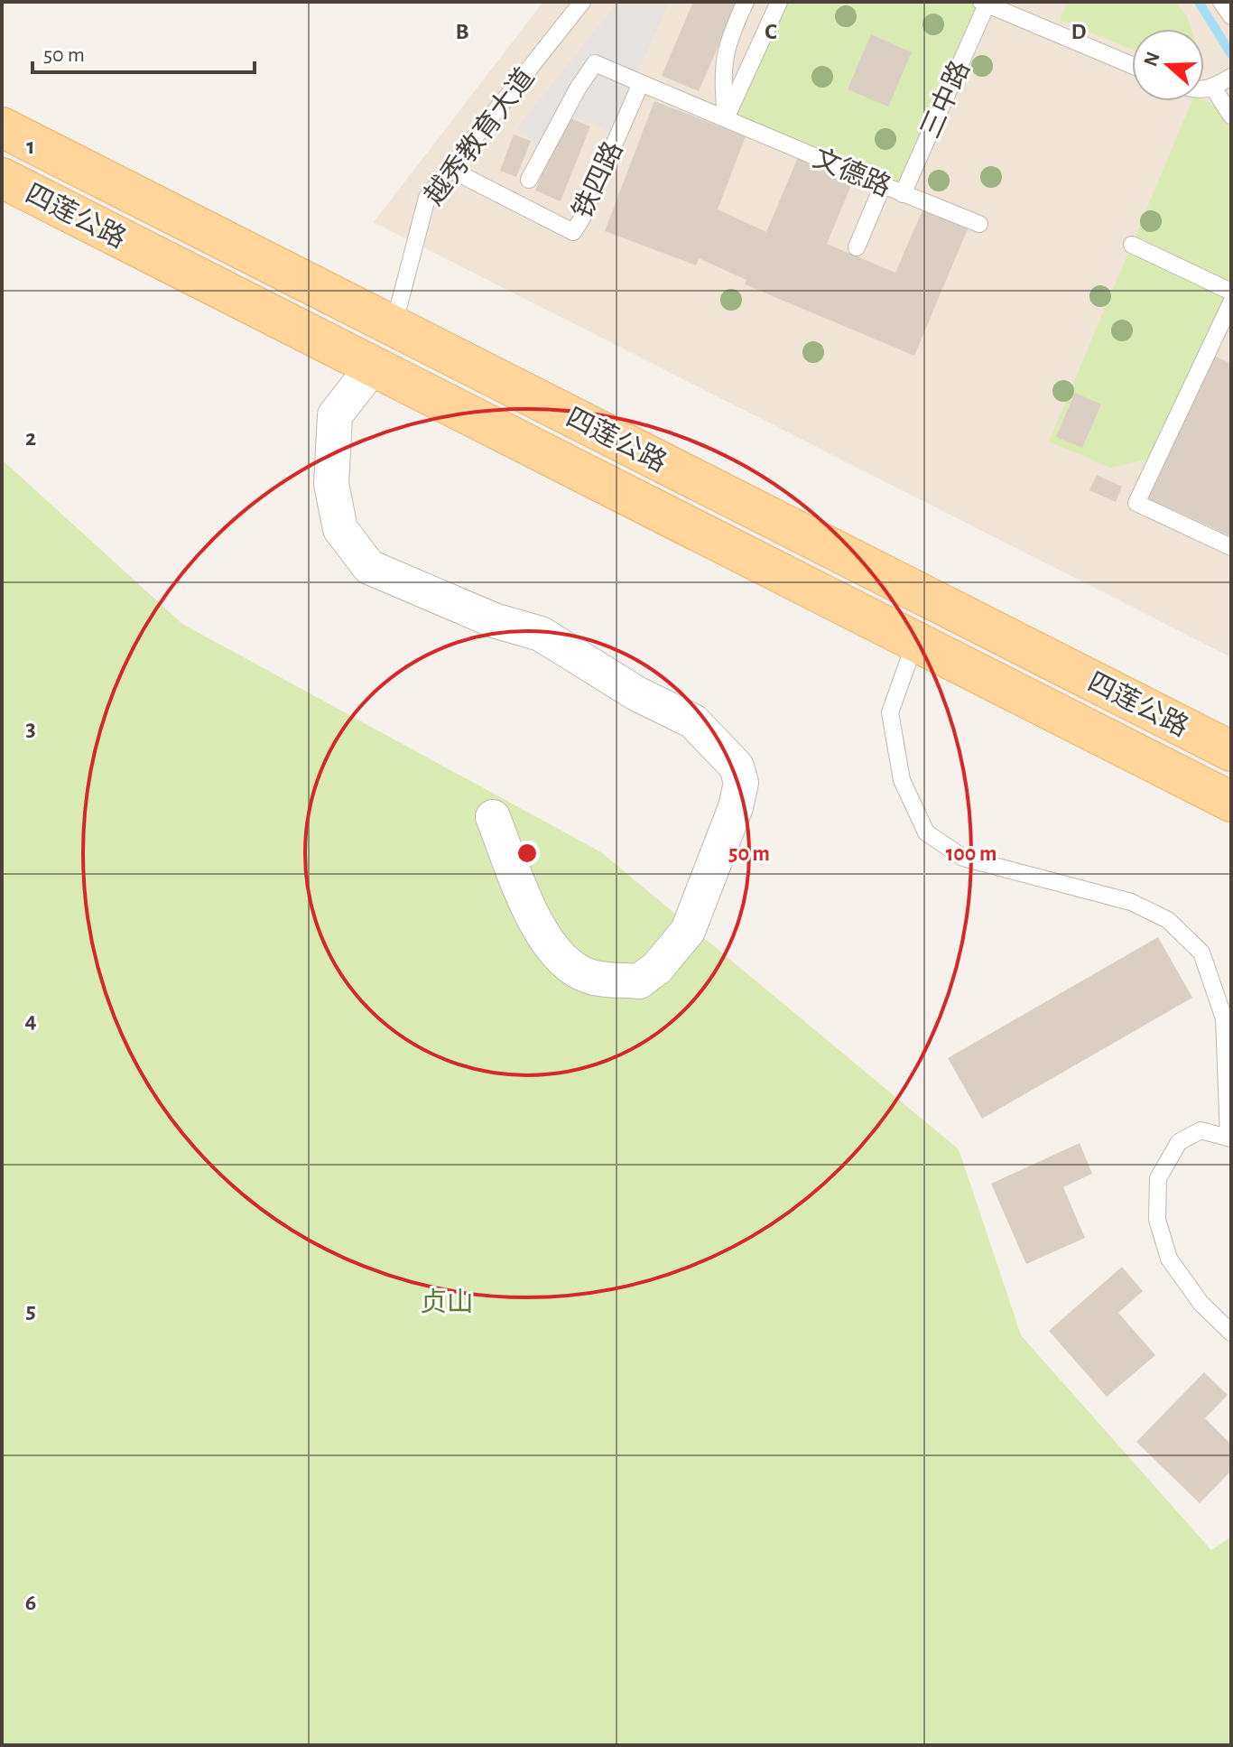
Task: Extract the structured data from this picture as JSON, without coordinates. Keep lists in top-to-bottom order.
{
  "streets": {
    "main road": ["四莲公路"],
    "lane": [
      "三中路",
      "越秀教育大道",
      "文德路",
      "铁四路"
    ]
  },
  "crossings": [
    ["三中路", "文德路"],
    ["越秀教育大道", "铁四路"],
    ["越秀教育大道", "四莲公路"]
  ],
  "parks": ["贞山"],
  "scale_bar": "50 m",
  "north": "left",
  "grid": {
    "columns": ["B", "C", "D"],
    "rows": [
      "1",
      "2",
      "3",
      "4",
      "5",
      "6"
    ]
  },
  "rings": ["50 m", "100 m"]
}
